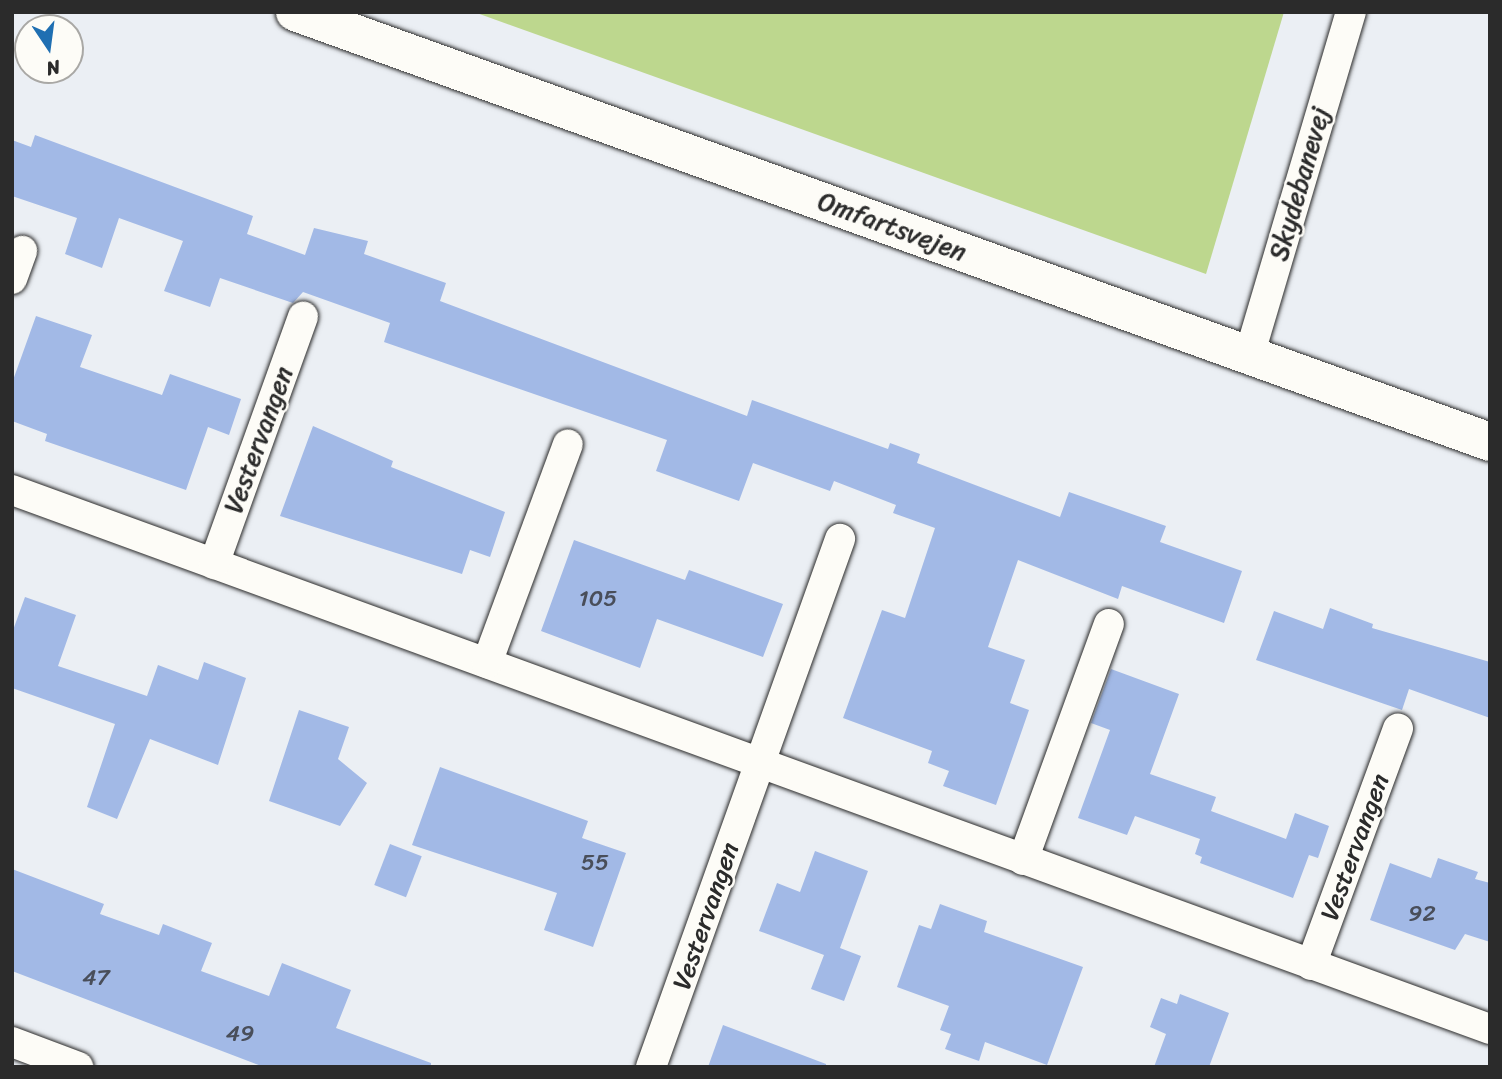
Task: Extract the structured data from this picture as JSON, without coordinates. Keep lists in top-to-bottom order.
{
  "streets": {
    "main road": ["Omfartsvejen"],
    "street": ["Skydebanevej", "Vestervangen"]
  },
  "crossings": [
    ["Skydebanevej", "Omfartsvejen"]
  ],
  "house_numbers": [
    "105",
    "55",
    "92",
    "47",
    "49"
  ],
  "north": "bottom"
}
